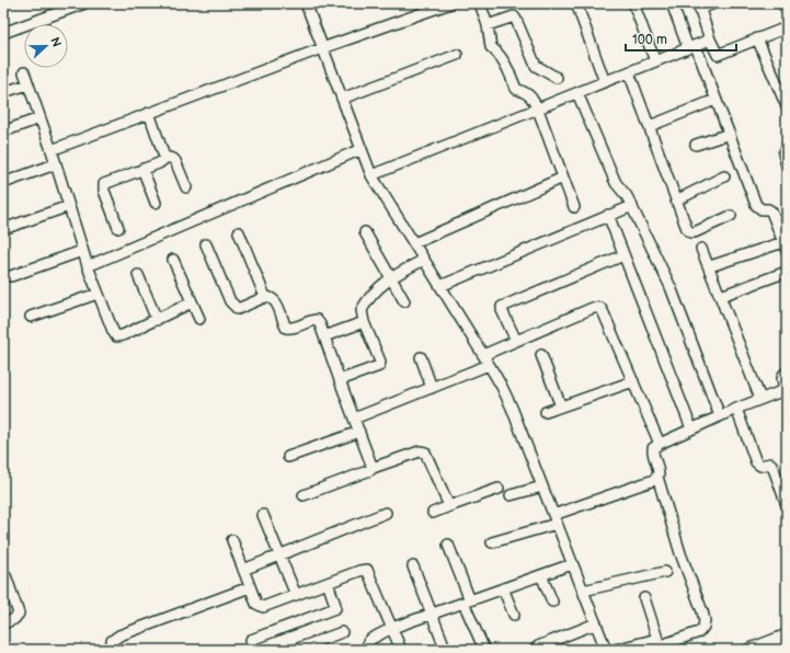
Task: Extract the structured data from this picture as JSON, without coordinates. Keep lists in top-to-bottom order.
{
  "scale_bar": "100 m",
  "north": "right"
}
